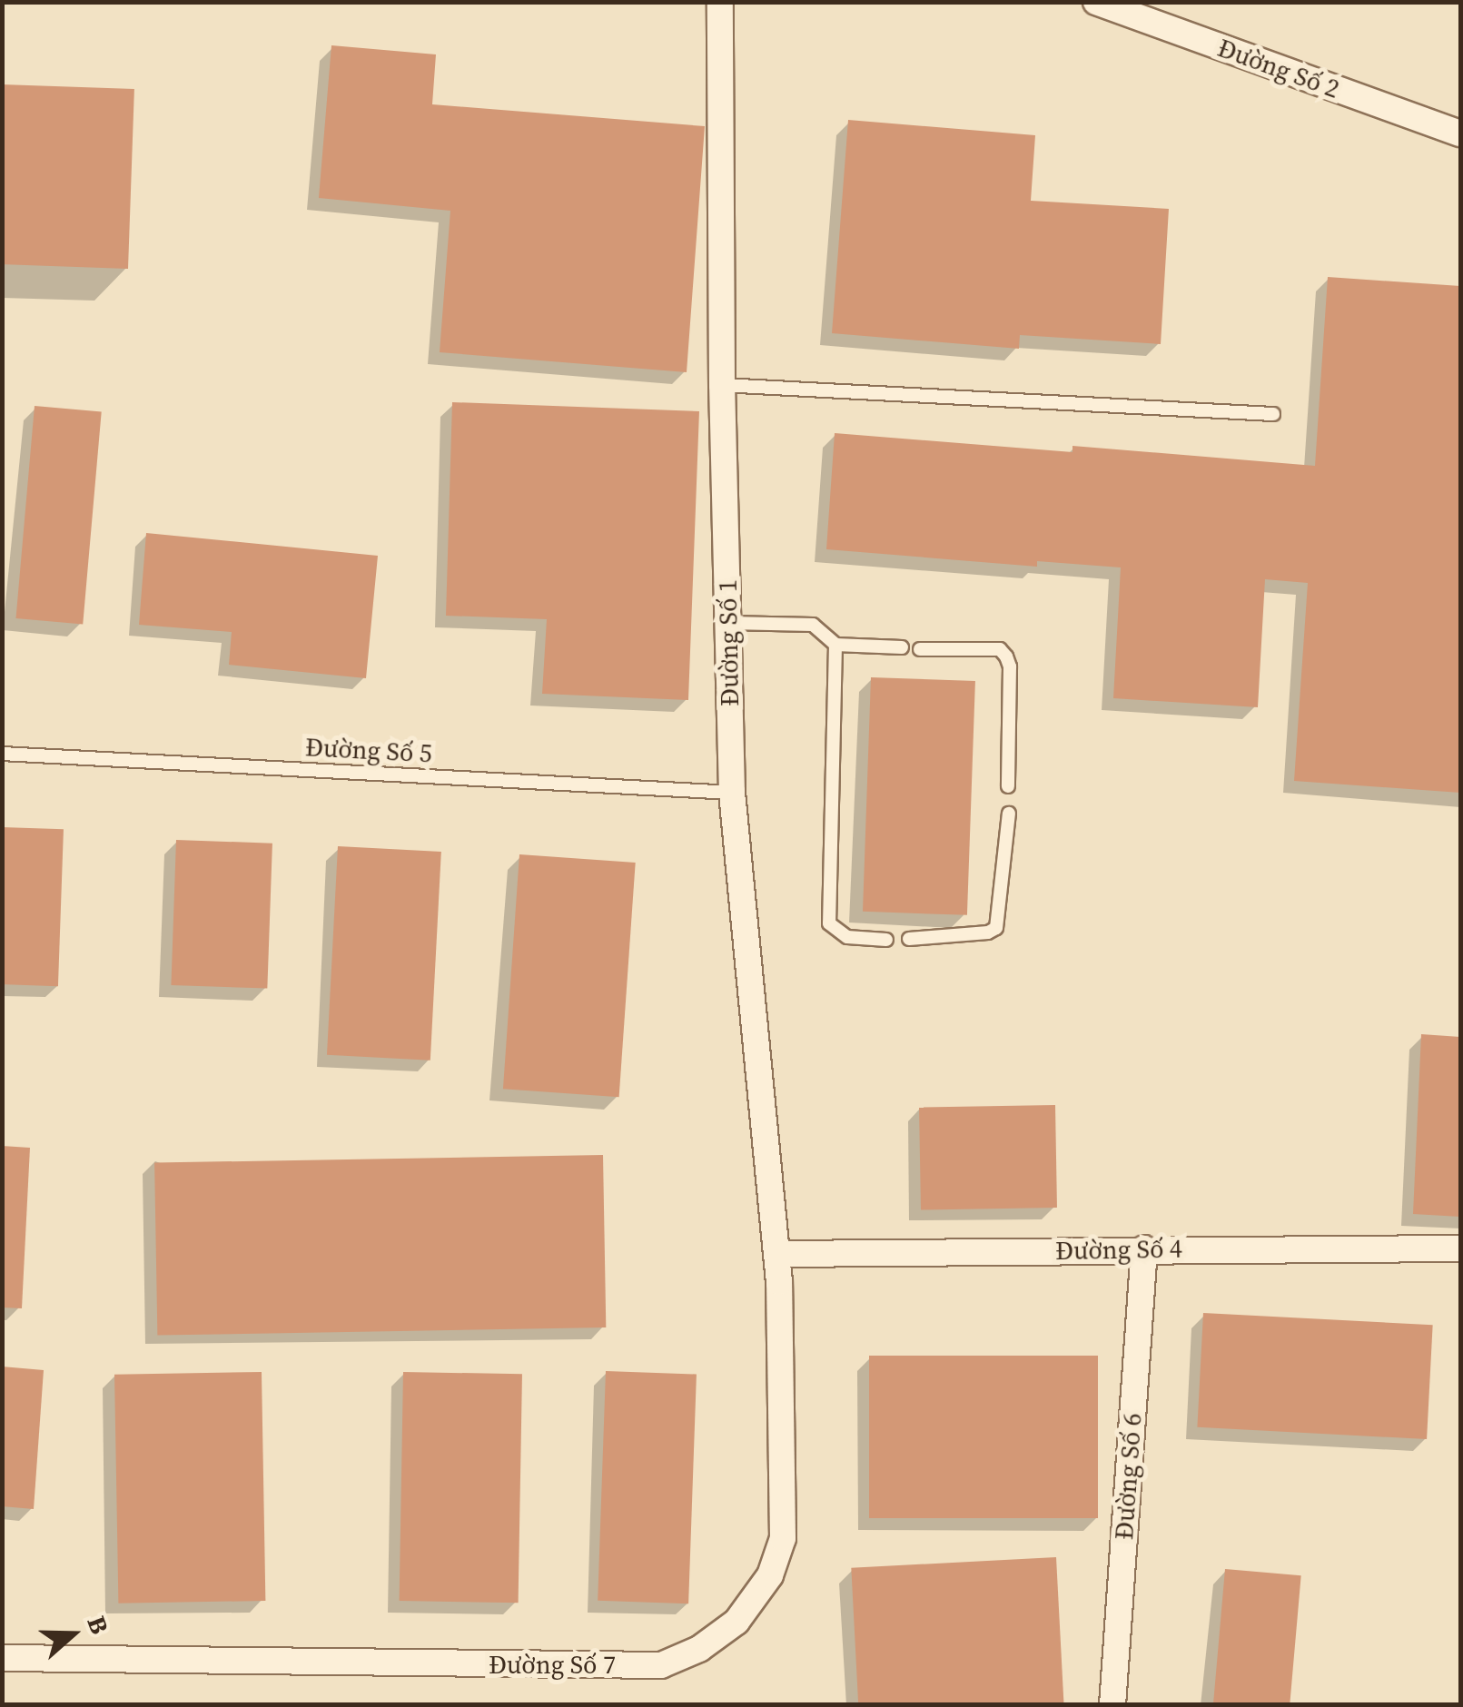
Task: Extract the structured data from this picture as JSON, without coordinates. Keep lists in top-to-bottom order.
{
  "streets": {
    "street": [
      "Đường Số 2",
      "Đường Số 1",
      "Đường Số 4",
      "Đường Số 6",
      "Đường Số 7"
    ],
    "lane": ["Đường Số 5"]
  },
  "crossings": [
    ["Đường Số 1", "Đường Số 5"],
    ["Đường Số 1", "Đường Số 4"],
    ["Đường Số 1", "Đường Số 7"],
    ["Đường Số 4", "Đường Số 6"]
  ],
  "north": "right"
}
